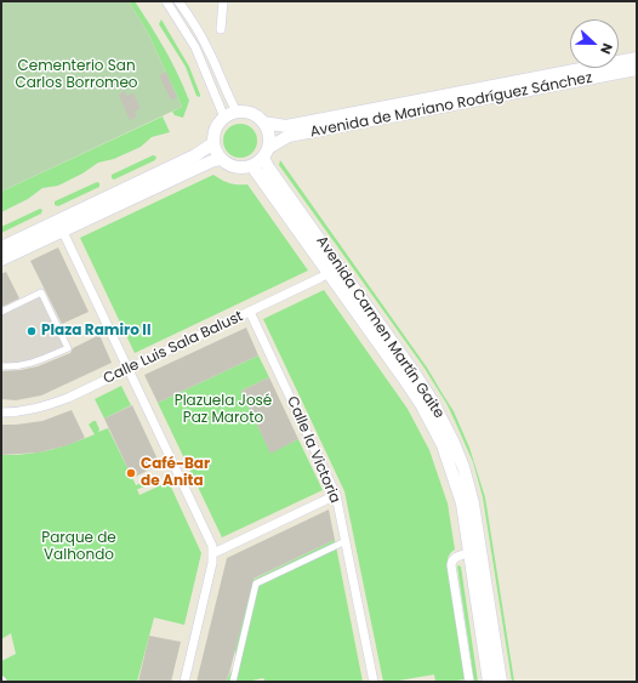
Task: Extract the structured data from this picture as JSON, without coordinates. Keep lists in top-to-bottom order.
{
  "streets": {
    "main road": ["Avenida de Mariano Rodríguez Sánchez", "Avenida Carmen Martín Gaite"],
    "street": ["Calle Luis Sala Balust", "Calle la Victoria"]
  },
  "crossings": [
    ["Avenida de Mariano Rodríguez Sánchez", "Avenida Carmen Martín Gaite"],
    ["Avenida Carmen Martín Gaite", "Calle Luis Sala Balust"],
    ["Calle Luis Sala Balust", "Calle la Victoria"]
  ],
  "parks": ["Cementerio San Carlos Borromeo", "Plazuela José Paz Maroto", "Parque de Valhondo"],
  "places": ["Plaza Ramiro II", "Café-Bar de Anita"],
  "north": "right"
}
